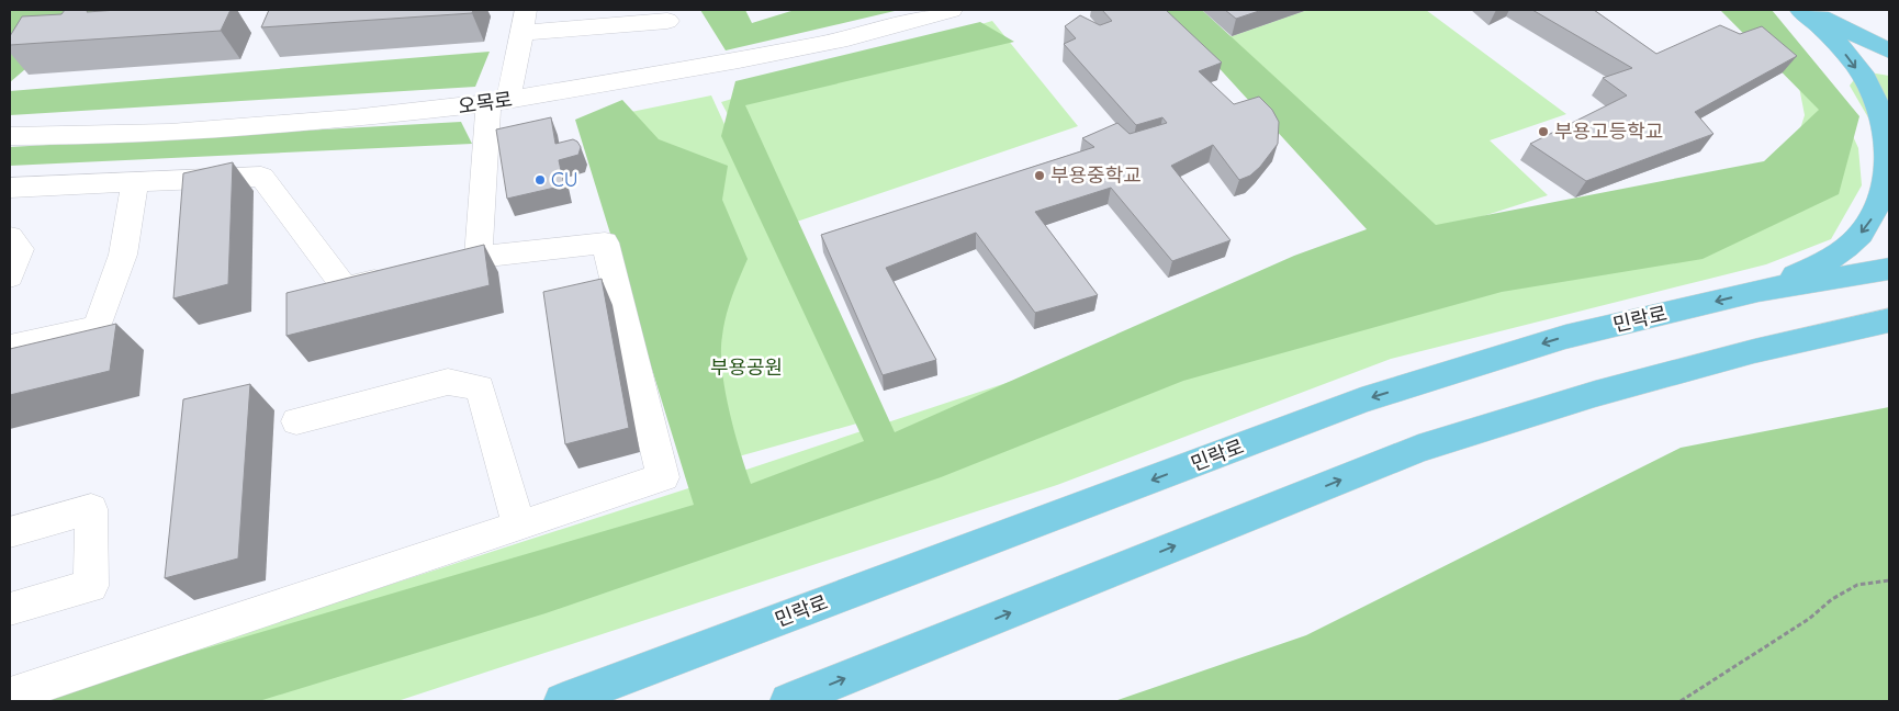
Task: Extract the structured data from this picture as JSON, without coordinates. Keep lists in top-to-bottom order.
{
  "streets": {
    "main road": ["민락로"],
    "street": ["오목로"]
  },
  "parks": ["부용공원"],
  "places": ["부용고등학교", "부용중학교", "CU"]
}
